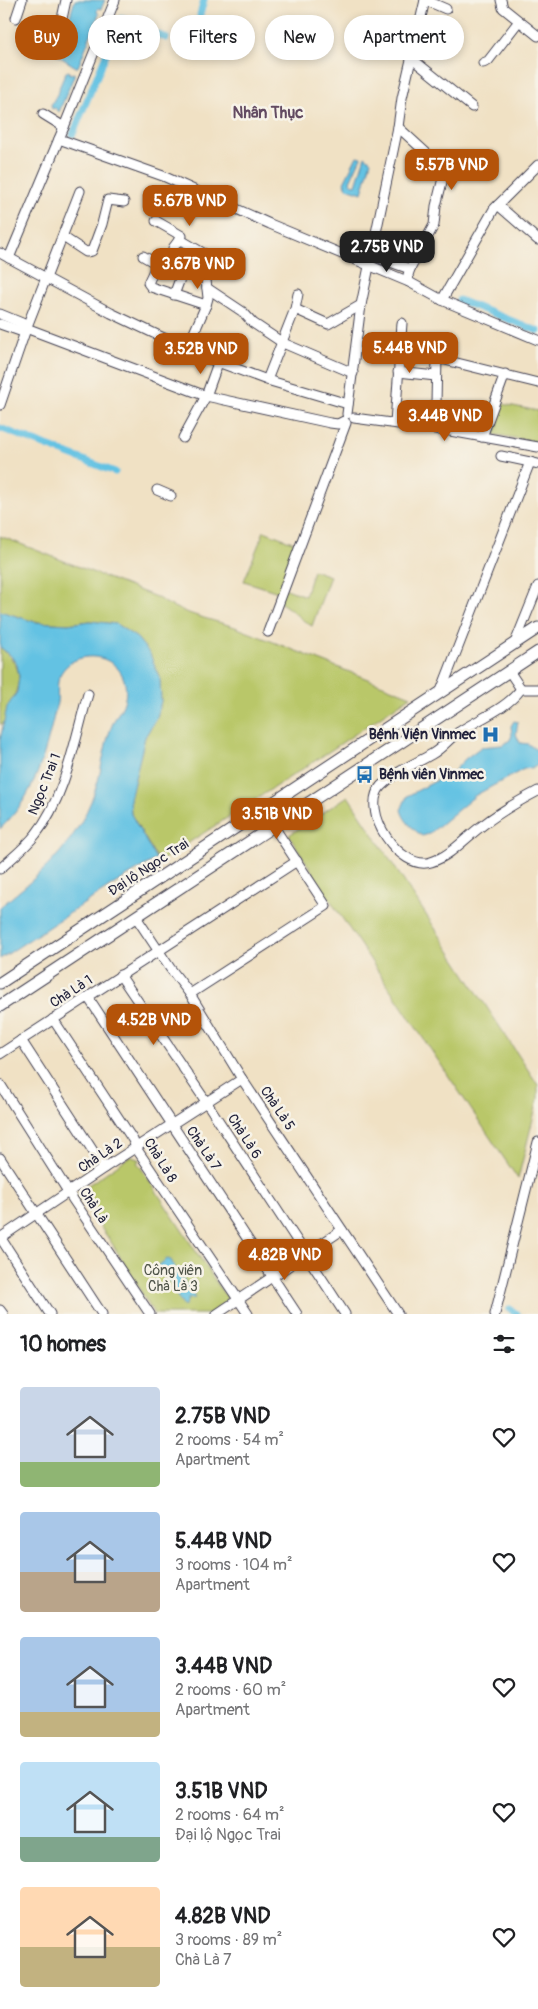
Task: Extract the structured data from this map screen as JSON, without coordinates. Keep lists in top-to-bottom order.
{
  "streets": {
    "main road": ["Đại lộ Ngọc Trai"],
    "street": [
      "Ngọc Trai 1",
      "Chà Là 1",
      "Chà Là 5",
      "Chà Là 6",
      "Chà Là 7",
      "Chà Là 2",
      "Chà Là 8",
      "Chà Là"
    ]
  },
  "crossings": [
    ["Chà Là 1", "Chà Là 5"],
    ["Chà Là 1", "Chà Là 6"],
    ["Chà Là 1", "Chà Là 7"],
    ["Chà Là 1", "Chà Là 8"],
    ["Chà Là 5", "Chà Là 2"],
    ["Chà Là 6", "Chà Là 2"],
    ["Chà Là 7", "Chà Là 2"],
    ["Chà Là 2", "Chà Là 8"],
    ["Chà Là 2", "Chà Là"]
  ],
  "districts": ["Nhân Thục"],
  "parks": ["Công viên Chà Là 3"],
  "places": {
    "hospital": ["Bệnh Viện Vinmec"],
    "bus stop": ["Bệnh viên Vinmec"]
  },
  "page": {
    "chip": [
      "Buy",
      "Rent",
      "Filters",
      "New",
      "Apartment"
    ],
    "price": [
      "5.57B VND",
      "5.67B VND",
      "2.75B VND",
      "3.67B VND",
      "5.44B VND",
      "3.52B VND",
      "3.44B VND",
      "3.51B VND",
      "4.52B VND",
      "4.82B VND"
    ],
    "heading": "10 homes",
    "list": [
      {
        "name": "2.75B VND",
        "note": "2 rooms · 54 m² · Apartment"
      },
      {
        "name": "5.44B VND",
        "note": "3 rooms · 104 m² · Apartment"
      },
      {
        "name": "3.44B VND",
        "note": "2 rooms · 60 m² · Apartment"
      },
      {
        "name": "3.51B VND",
        "note": "2 rooms · 64 m² · Đại lộ Ngọc Trai"
      },
      {
        "name": "4.82B VND",
        "note": "3 rooms · 89 m² · Chà Là 7"
      }
    ]
  }
}
